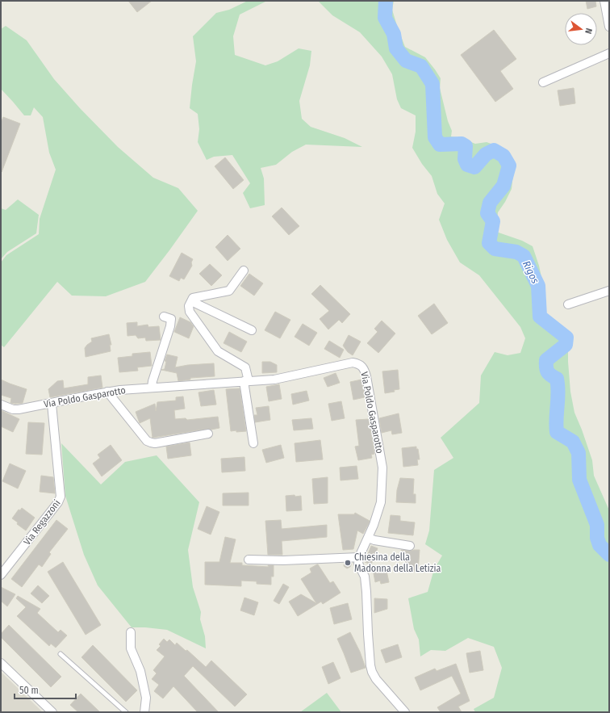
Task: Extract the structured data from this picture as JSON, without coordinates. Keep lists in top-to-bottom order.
{
  "streets": {
    "street": ["Via Poldo Gasparotto", "Via Regazzoni"]
  },
  "crossings": [
    ["Via Poldo Gasparotto", "Via Regazzoni"]
  ],
  "water": ["Rigos"],
  "places": ["Chiesina della Madonna della Letizia"],
  "scale_bar": "50 m",
  "north": "right"
}
